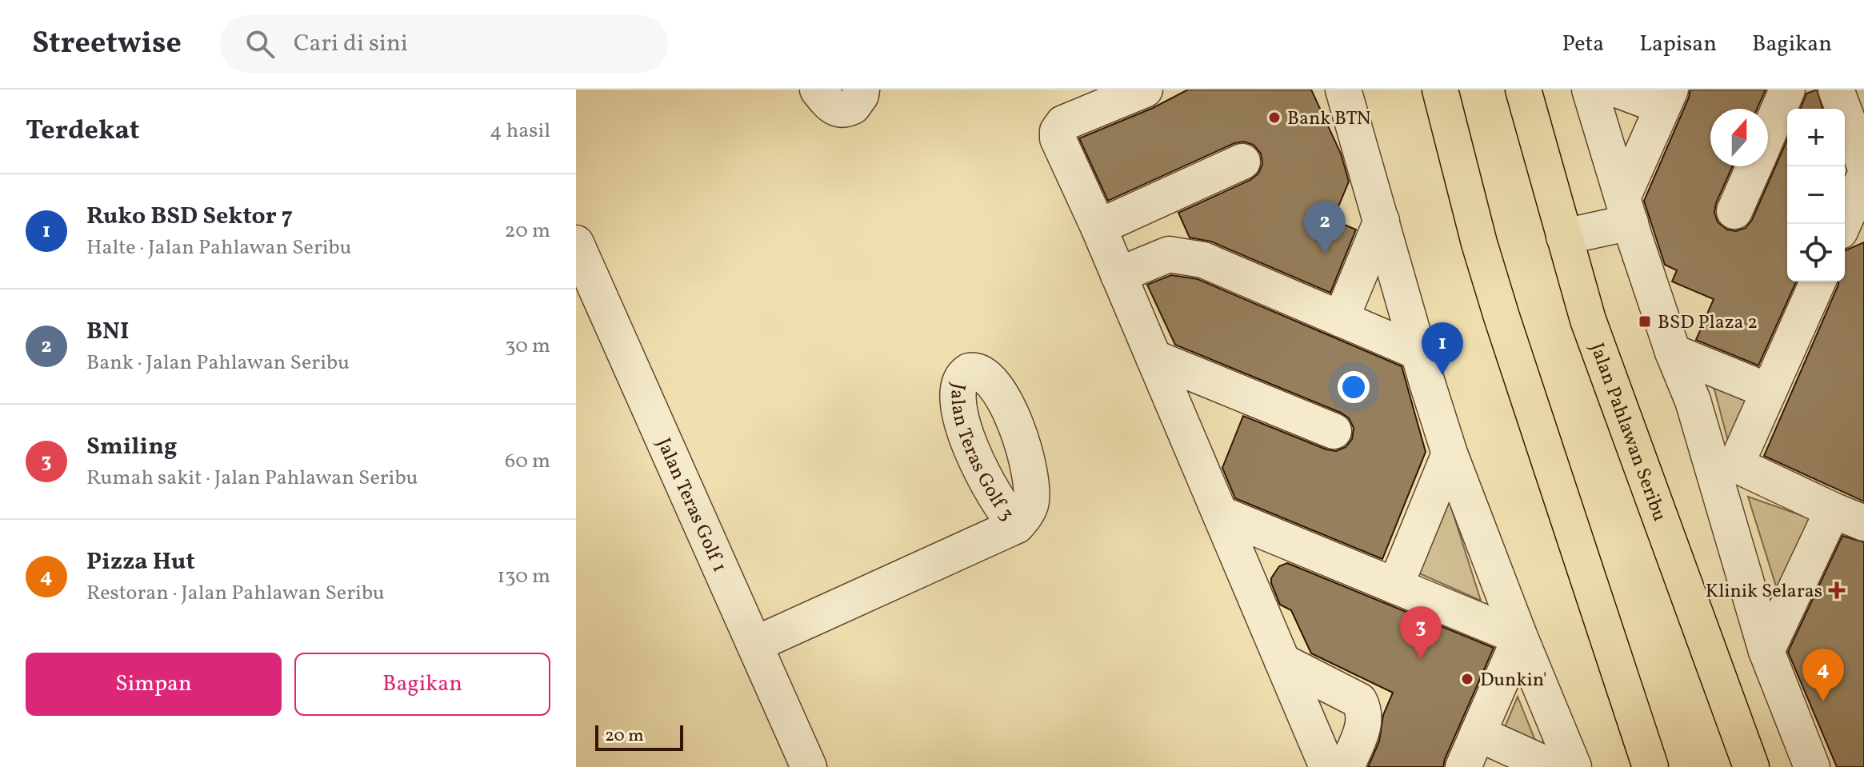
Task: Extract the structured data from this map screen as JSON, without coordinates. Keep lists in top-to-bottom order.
{
  "streets": {
    "main road": ["Jalan Pahlawan Seribu"],
    "street": ["Jalan Teras Golf 3", "Jalan Teras Golf 1"]
  },
  "crossings": [
    ["Jalan Teras Golf 3", "Jalan Teras Golf 1"]
  ],
  "places": {
    "other": ["Bank BTN", "Dunkin'"],
    "transit": ["BSD Plaza 2"],
    "health": ["Klinik Selaras"]
  },
  "scale_bar": "20 m",
  "north": "top",
  "page": {
    "header": "Streetwise",
    "search": "Cari di sini",
    "nav": ["Peta", "Lapisan", "Bagikan"],
    "heading": ["Terdekat", "4 hasil"],
    "map_buttons": ["+", "−"],
    "list": [
      {
        "mark": "1",
        "name": "Ruko BSD Sektor 7",
        "note": "Halte · Jalan Pahlawan Seribu",
        "value": "20 m"
      },
      {
        "mark": "2",
        "name": "BNI",
        "note": "Bank · Jalan Pahlawan Seribu",
        "value": "30 m"
      },
      {
        "mark": "3",
        "name": "Smiling",
        "note": "Rumah sakit · Jalan Pahlawan Seribu",
        "value": "60 m"
      },
      {
        "mark": "4",
        "name": "Pizza Hut",
        "note": "Restoran · Jalan Pahlawan Seribu",
        "value": "130 m"
      }
    ],
    "pins": [
      "2",
      "1",
      "3",
      "4"
    ],
    "buttons": ["Simpan", "Bagikan"],
    "scale": "20 m"
  }
}
